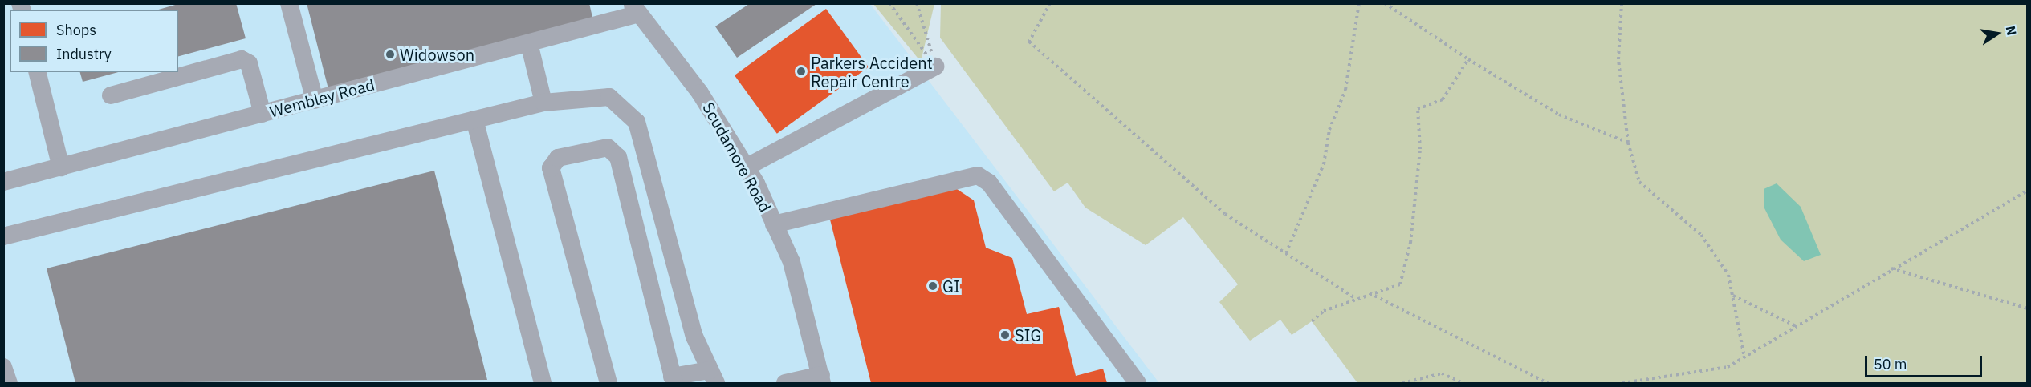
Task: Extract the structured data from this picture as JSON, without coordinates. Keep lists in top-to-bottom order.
{
  "streets": {
    "street": ["Wembley Road", "Scudamore Road"]
  },
  "crossings": [
    ["Wembley Road", "Scudamore Road"]
  ],
  "places": [
    "Widowson",
    "Parkers Accident Repair Centre",
    "GI",
    "SIG"
  ],
  "legend": ["Shops", "Industry"],
  "scale_bar": "50 m",
  "north": "right"
}
